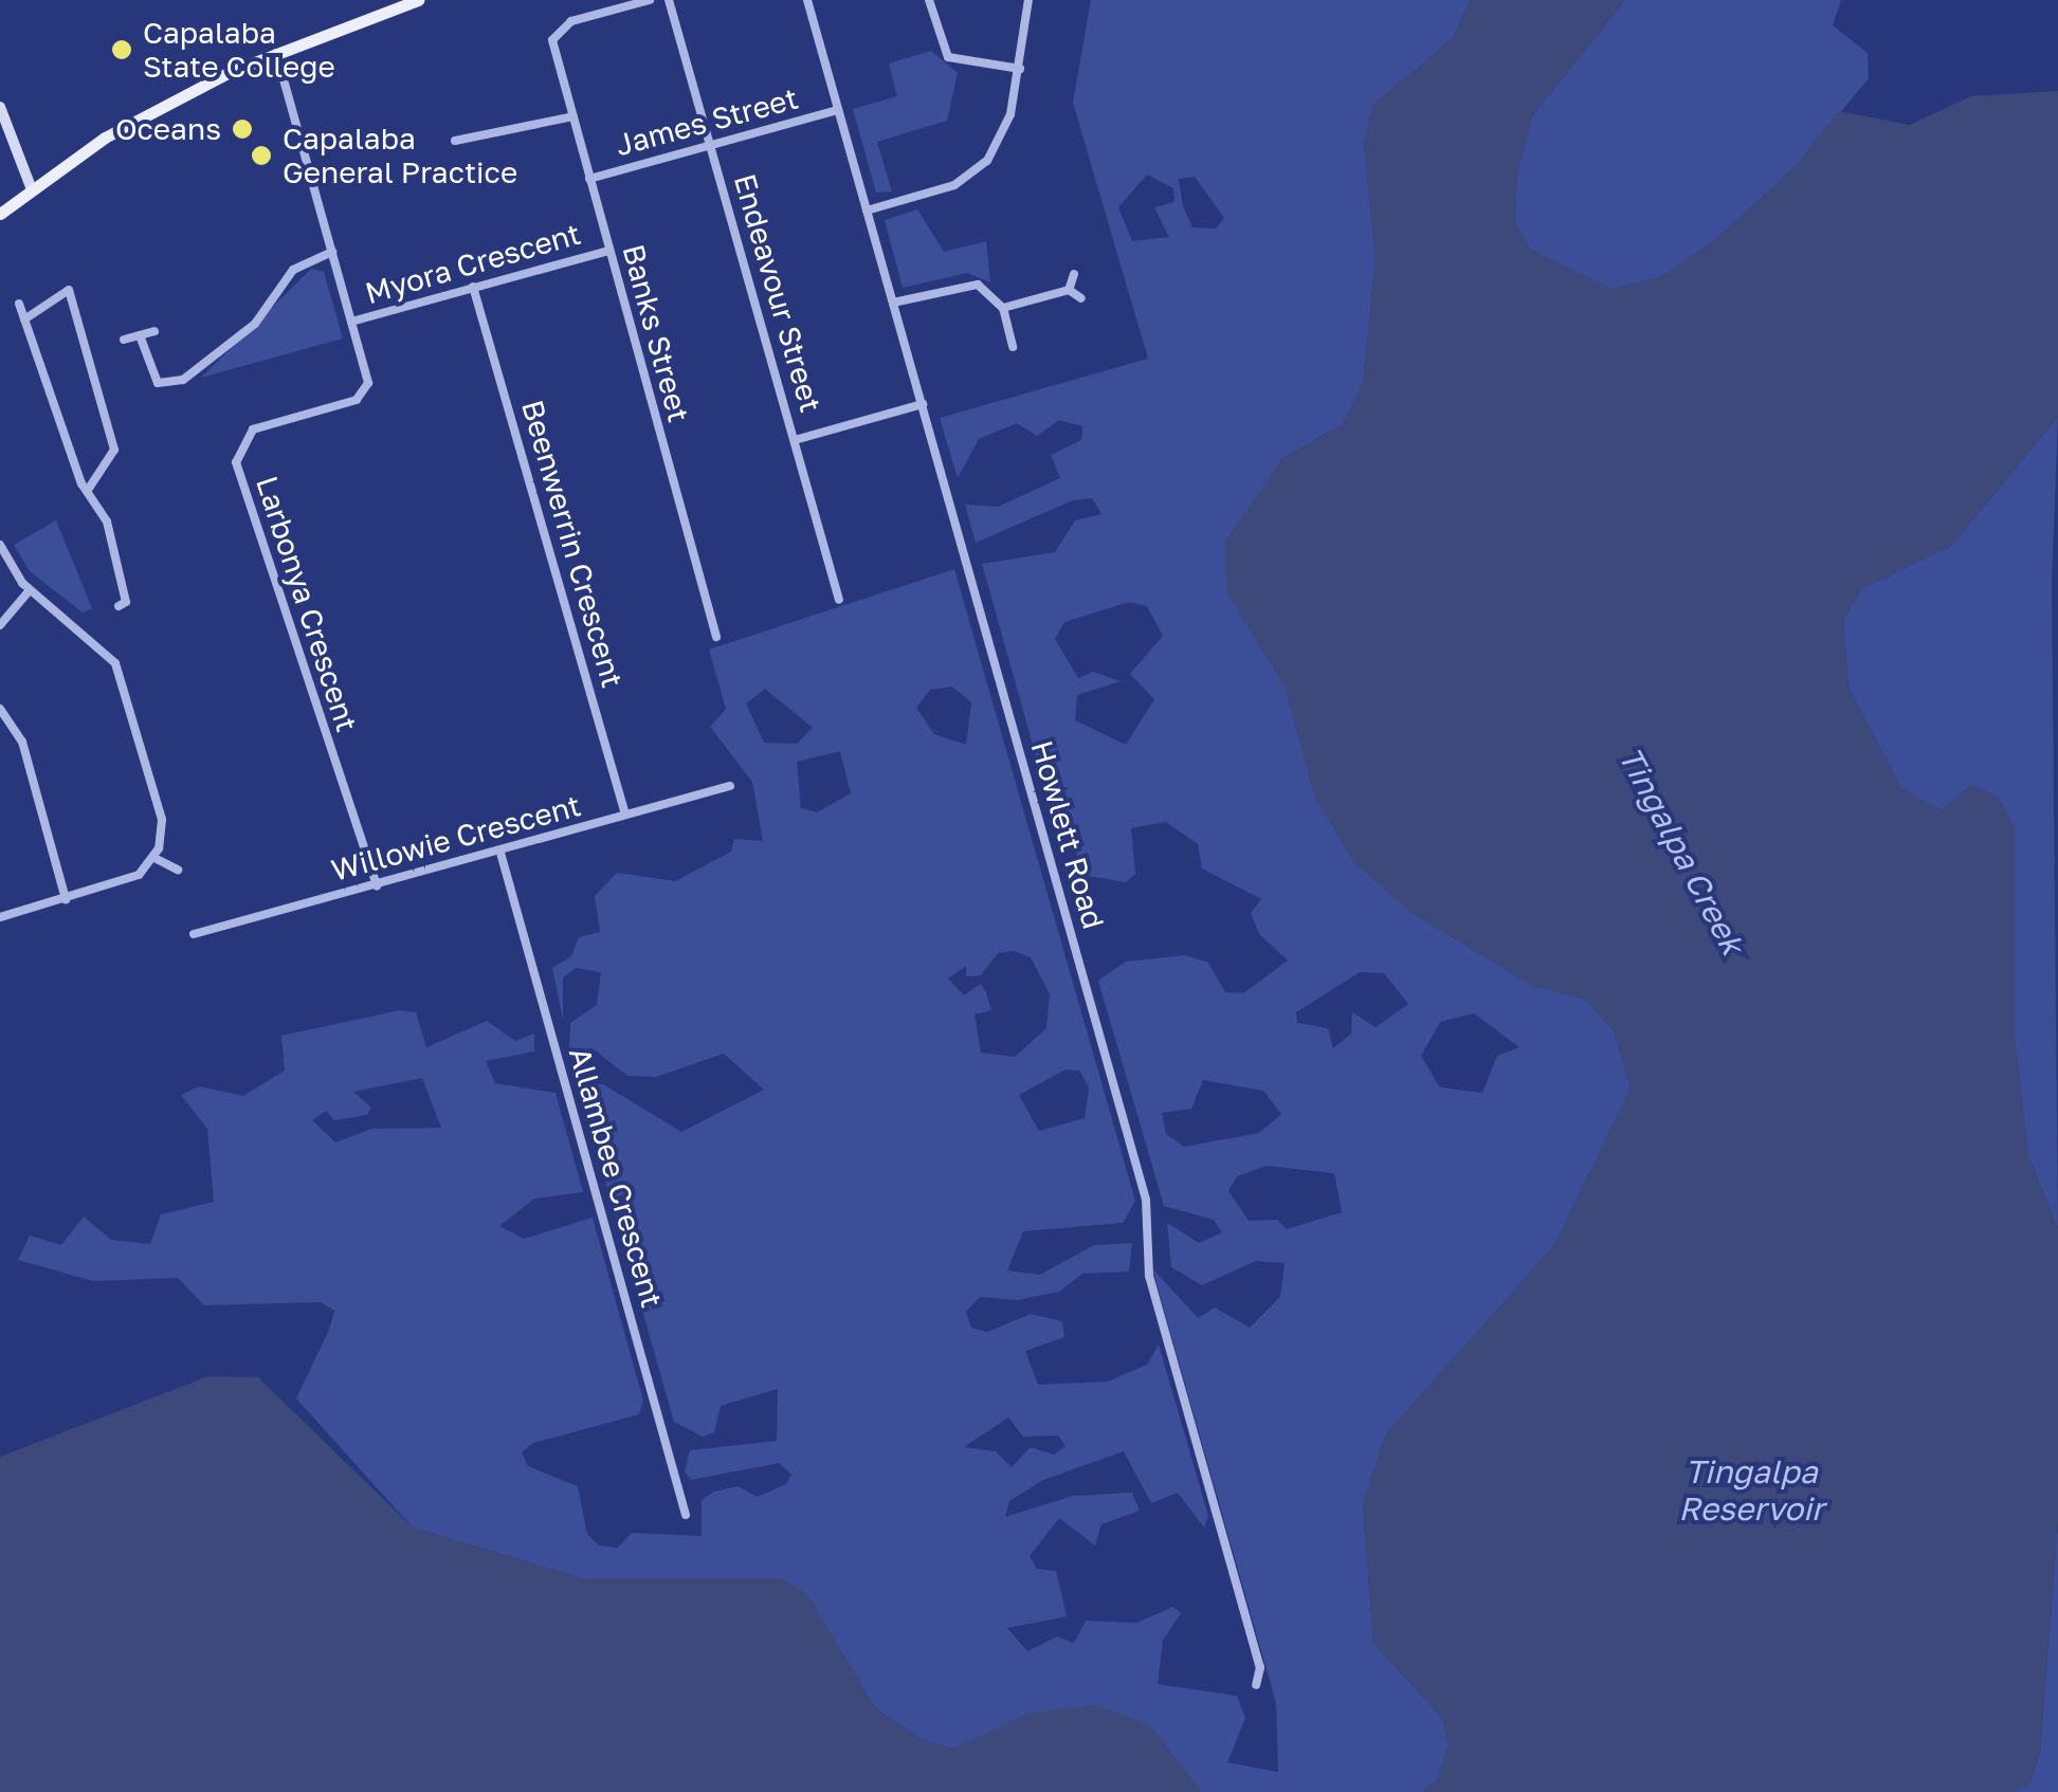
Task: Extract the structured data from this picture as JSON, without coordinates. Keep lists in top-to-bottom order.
{
  "streets": {
    "street": [
      "James Street",
      "Myora Crescent",
      "Endeavour Street",
      "Banks Street",
      "Beenwerrin Crescent",
      "Larbonya Crescent",
      "Howlett Road",
      "Willowie Crescent",
      "Allambee Crescent"
    ]
  },
  "crossings": [
    ["James Street", "Endeavour Street"],
    ["James Street", "Banks Street"],
    ["James Street", "Howlett Road"],
    ["Myora Crescent", "Banks Street"],
    ["Myora Crescent", "Beenwerrin Crescent"],
    ["Myora Crescent", "Larbonya Crescent"],
    ["Beenwerrin Crescent", "Willowie Crescent"],
    ["Larbonya Crescent", "Willowie Crescent"],
    ["Willowie Crescent", "Allambee Crescent"]
  ],
  "water": ["Tingalpa Creek", "Tingalpa Reservoir"],
  "places": ["Capalaba State College", "Oceans", "Capalaba General Practice"]
}
